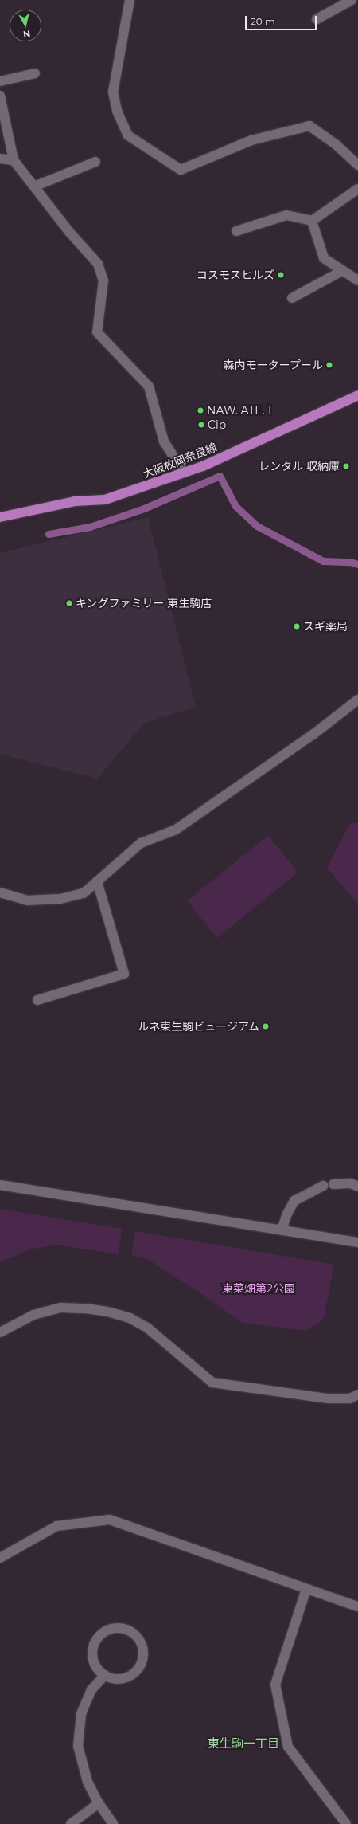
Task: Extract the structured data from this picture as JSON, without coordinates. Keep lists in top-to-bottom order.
{
  "streets": {
    "main road": ["大阪枚岡奈良線"]
  },
  "districts": ["東生駒一丁目"],
  "parks": ["東菜畑第2公園"],
  "places": [
    "コスモスヒルズ",
    "森内モータープール",
    "NAW. ATE. 1",
    "Cip",
    "レンタル 収納庫",
    "キングファミリー 東生駒店",
    "スギ薬局",
    "ルネ東生駒ビュージアム"
  ],
  "scale_bar": "20 m",
  "north": "bottom"
}
